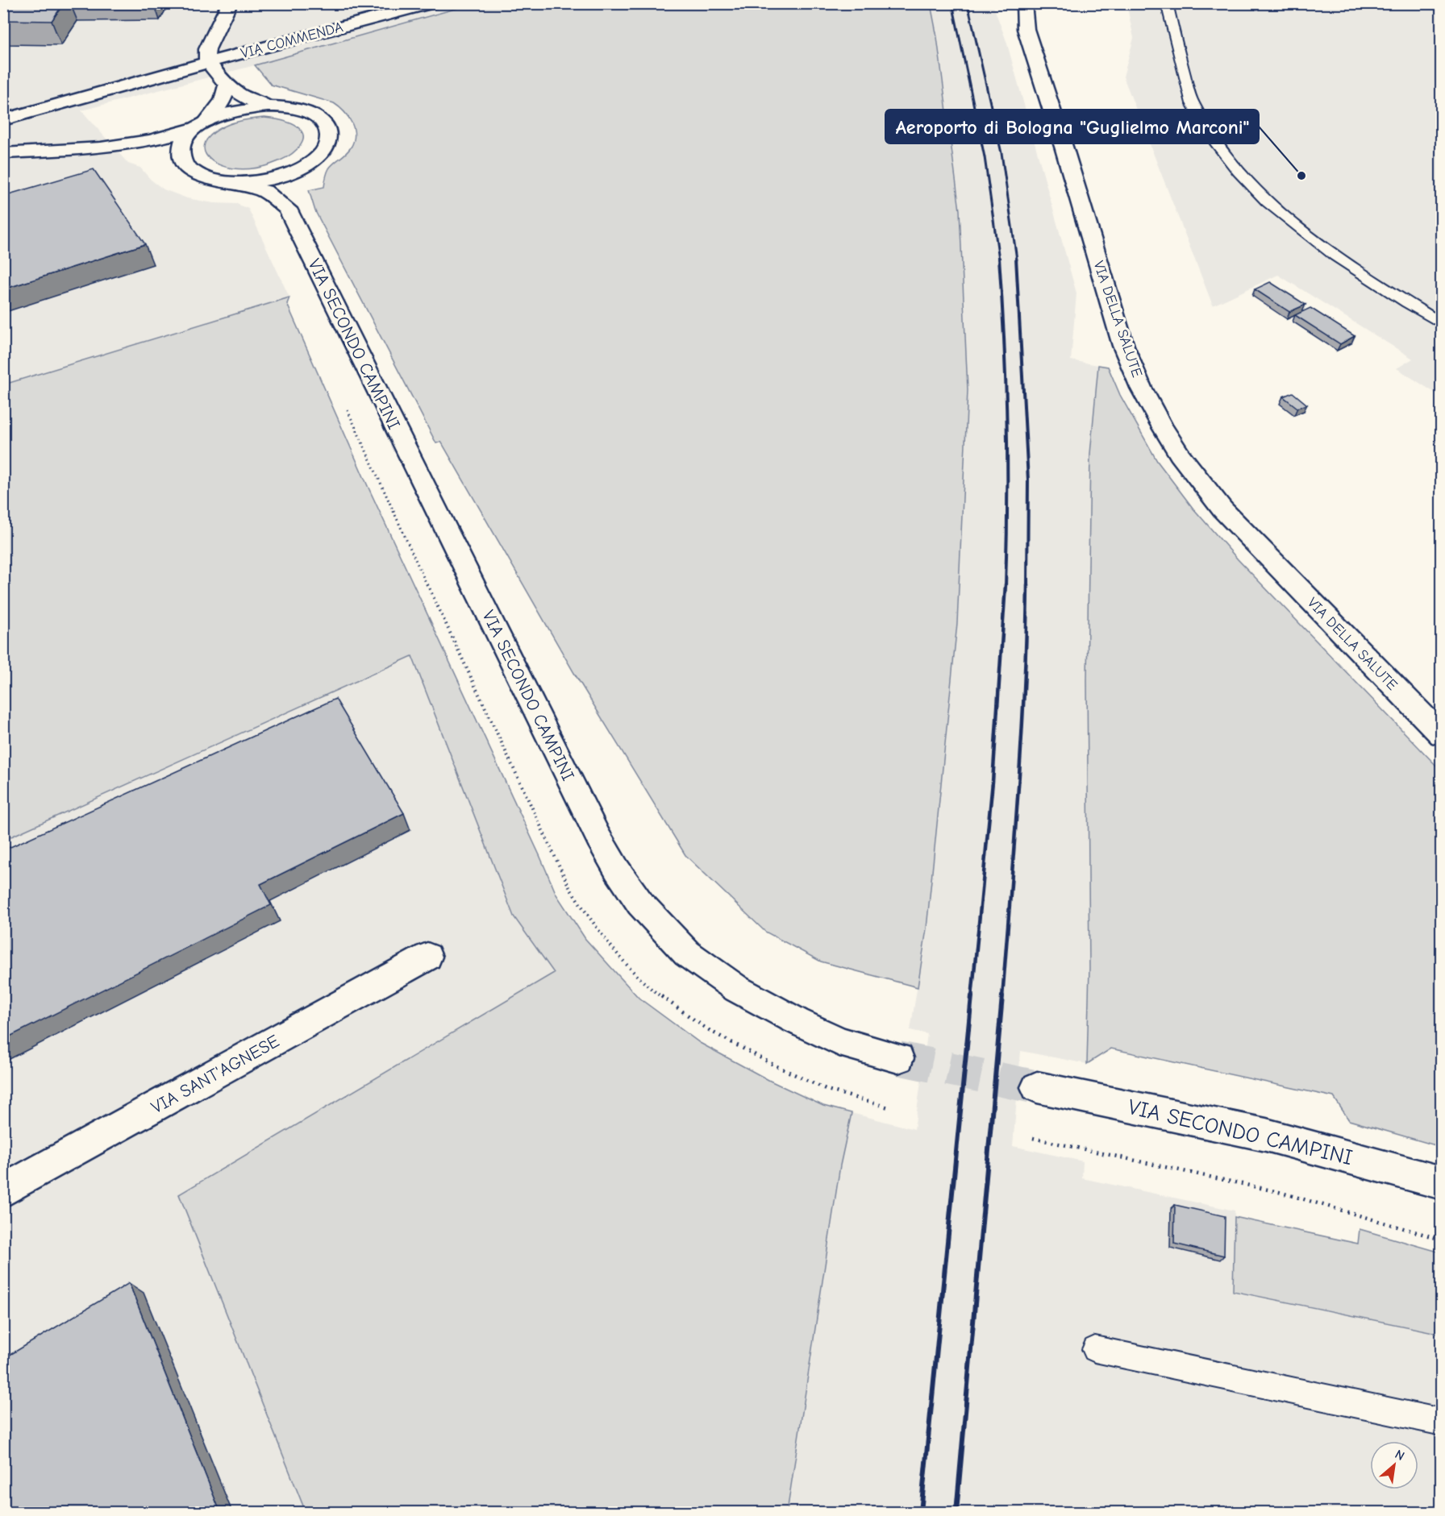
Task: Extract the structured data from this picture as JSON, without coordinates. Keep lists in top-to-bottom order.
{
  "streets": {
    "street": [
      "VIA COMMENDA",
      "VIA DELLA SALUTE",
      "VIA SECONDO CAMPINI",
      "VIA SANT'AGNESE"
    ]
  },
  "places": ["Aeroporto di Bologna \"Guglielmo Marconi\""],
  "north": "top right"
}
